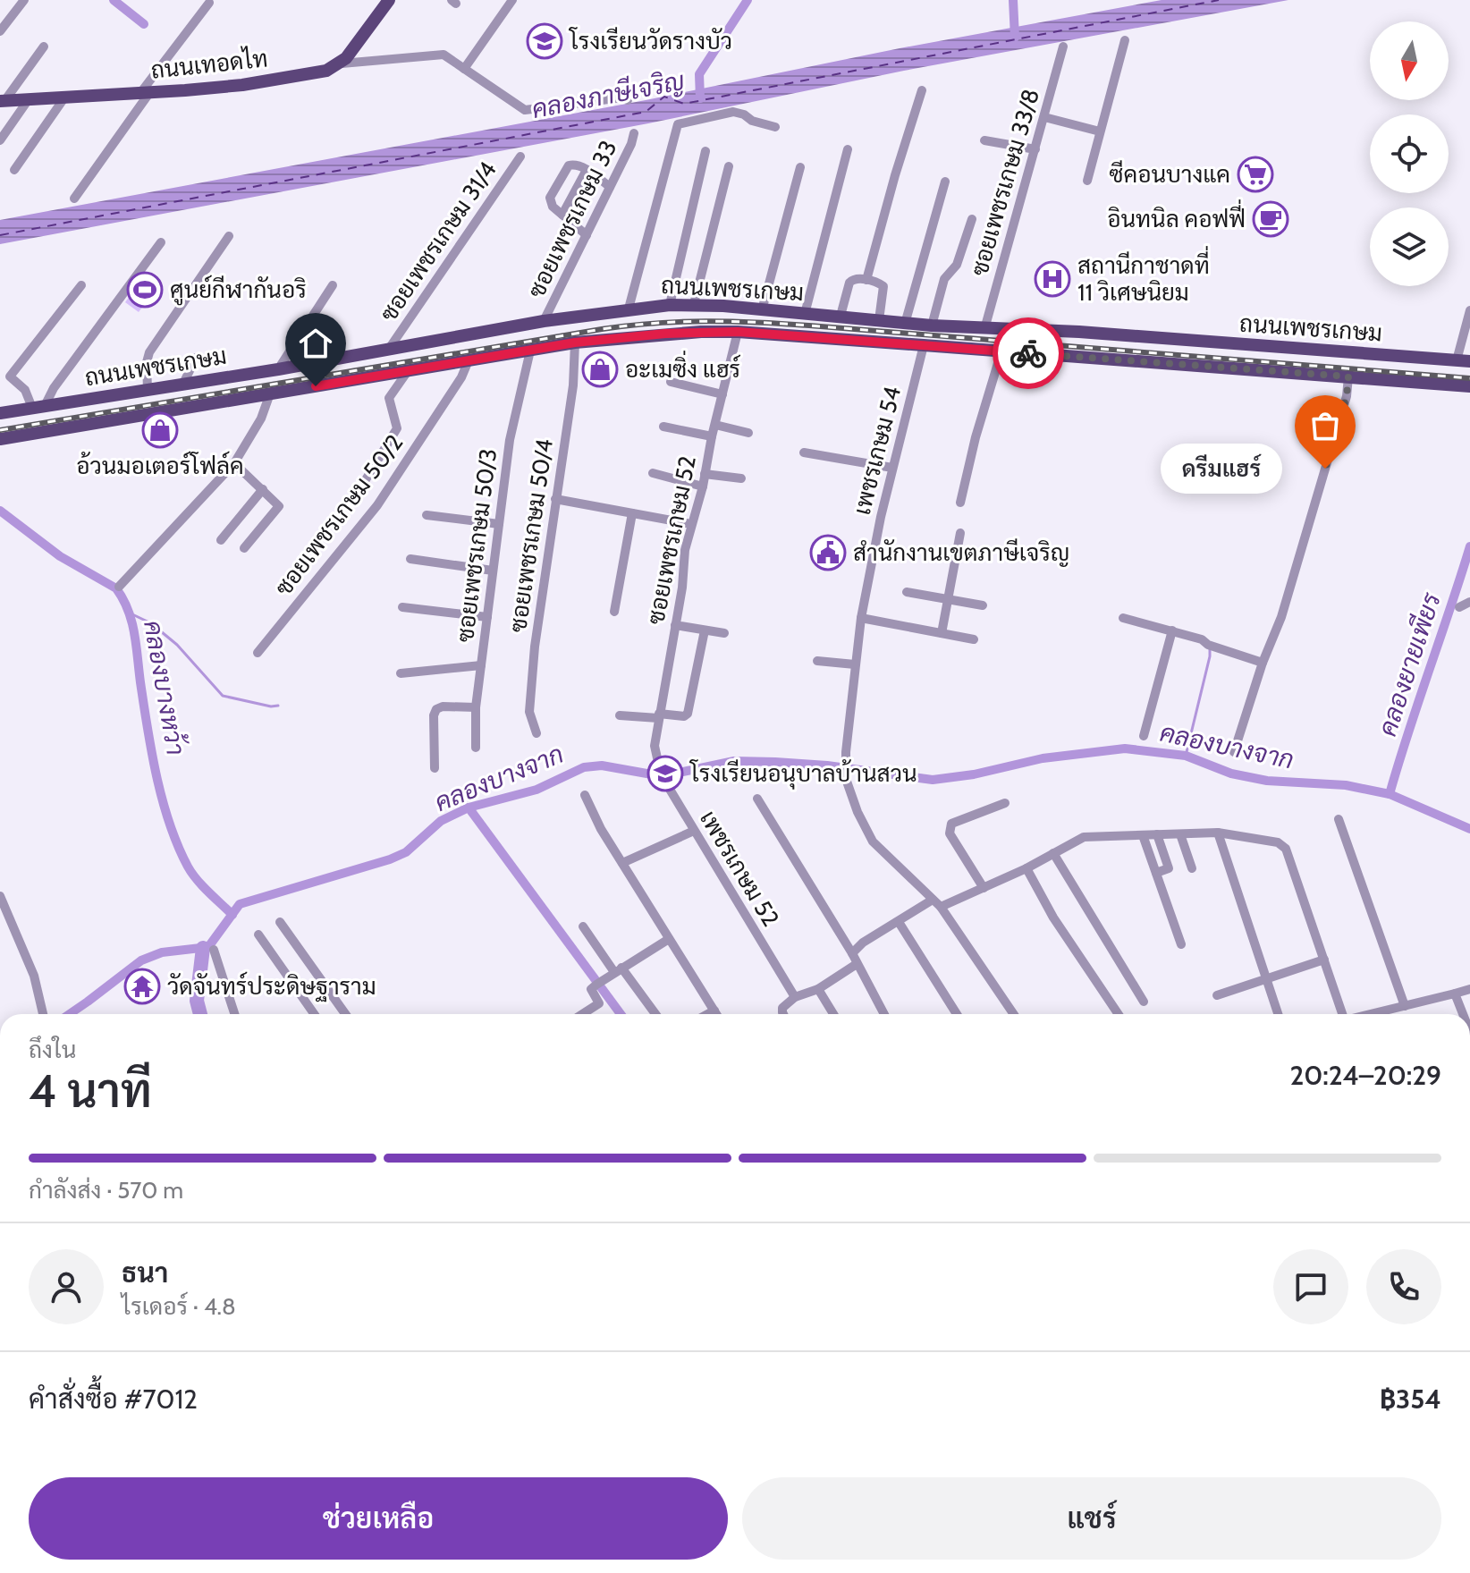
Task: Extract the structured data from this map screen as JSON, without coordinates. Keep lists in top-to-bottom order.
{
  "streets": {
    "main road": ["ถนนเทอดไท", "ถนนเพชรเกษม"],
    "street": [
      "ซอยเพชรเกษม 33/8",
      "ซอยเพชรเกษม 33",
      "ซอยเพชรเกษม 31/4",
      "เพชรเกษม 54",
      "ซอยเพชรเกษม 50/2",
      "ซอยเพชรเกษม 50/4",
      "ซอยเพชรเกษม 52",
      "ซอยเพชรเกษม 50/3",
      "เพชรเกษม 52"
    ]
  },
  "crossings": [
    ["ซอยเพชรเกษม 33/8", "ถนนเพชรเกษม"],
    ["ซอยเพชรเกษม 33", "ถนนเพชรเกษม"],
    ["ซอยเพชรเกษม 31/4", "ถนนเพชรเกษม"],
    ["ถนนเพชรเกษม", "เพชรเกษม 54"],
    ["ถนนเพชรเกษม", "ซอยเพชรเกษม 50/2"],
    ["ถนนเพชรเกษม", "ซอยเพชรเกษม 50/4"],
    ["ถนนเพชรเกษม", "ซอยเพชรเกษม 52"],
    ["ถนนเพชรเกษม", "ซอยเพชรเกษม 50/3"],
    ["ซอยเพชรเกษม 52", "เพชรเกษม 52"]
  ],
  "water": [
    "คลองภาษีเจริญ",
    "คลองยายเพียร",
    "คลองบางหว้า",
    "คลองบางจาก"
  ],
  "places": {
    "school or university": ["โรงเรียนวัดรางบัว", "โรงเรียนอนุบาลบ้านสวน"],
    "supermarket": ["ซีคอนบางแค"],
    "cafe": ["อินทนิล คอฟฟี่"],
    "hospital": ["สถานีกาชาดที่ 11 วิเศษนิยม"],
    "sports": ["ศูนย์กีฬากันอริ"],
    "shop": ["อะเมซิ่ง แฮร์", "อ้วนมอเตอร์โฟล์ค"],
    "other": ["ดรีมแฮร์"],
    "public building": ["สำนักงานเขตภาษีเจริญ"],
    "temple": ["วัดจันทร์ประดิษฐาราม"]
  },
  "north": "bottom",
  "page": {
    "bubble": "ดรีมแฮร์",
    "heading": ["4 นาที", "ถึงใน", "20:24–20:29"],
    "panel": [
      "ธนา",
      "ไรเดอร์ · 4.8",
      "คำสั่งซื้อ #7012",
      "฿354"
    ],
    "bar": "กำลังส่ง · 570 m",
    "buttons": ["ช่วยเหลือ", "แชร์"]
  }
}
